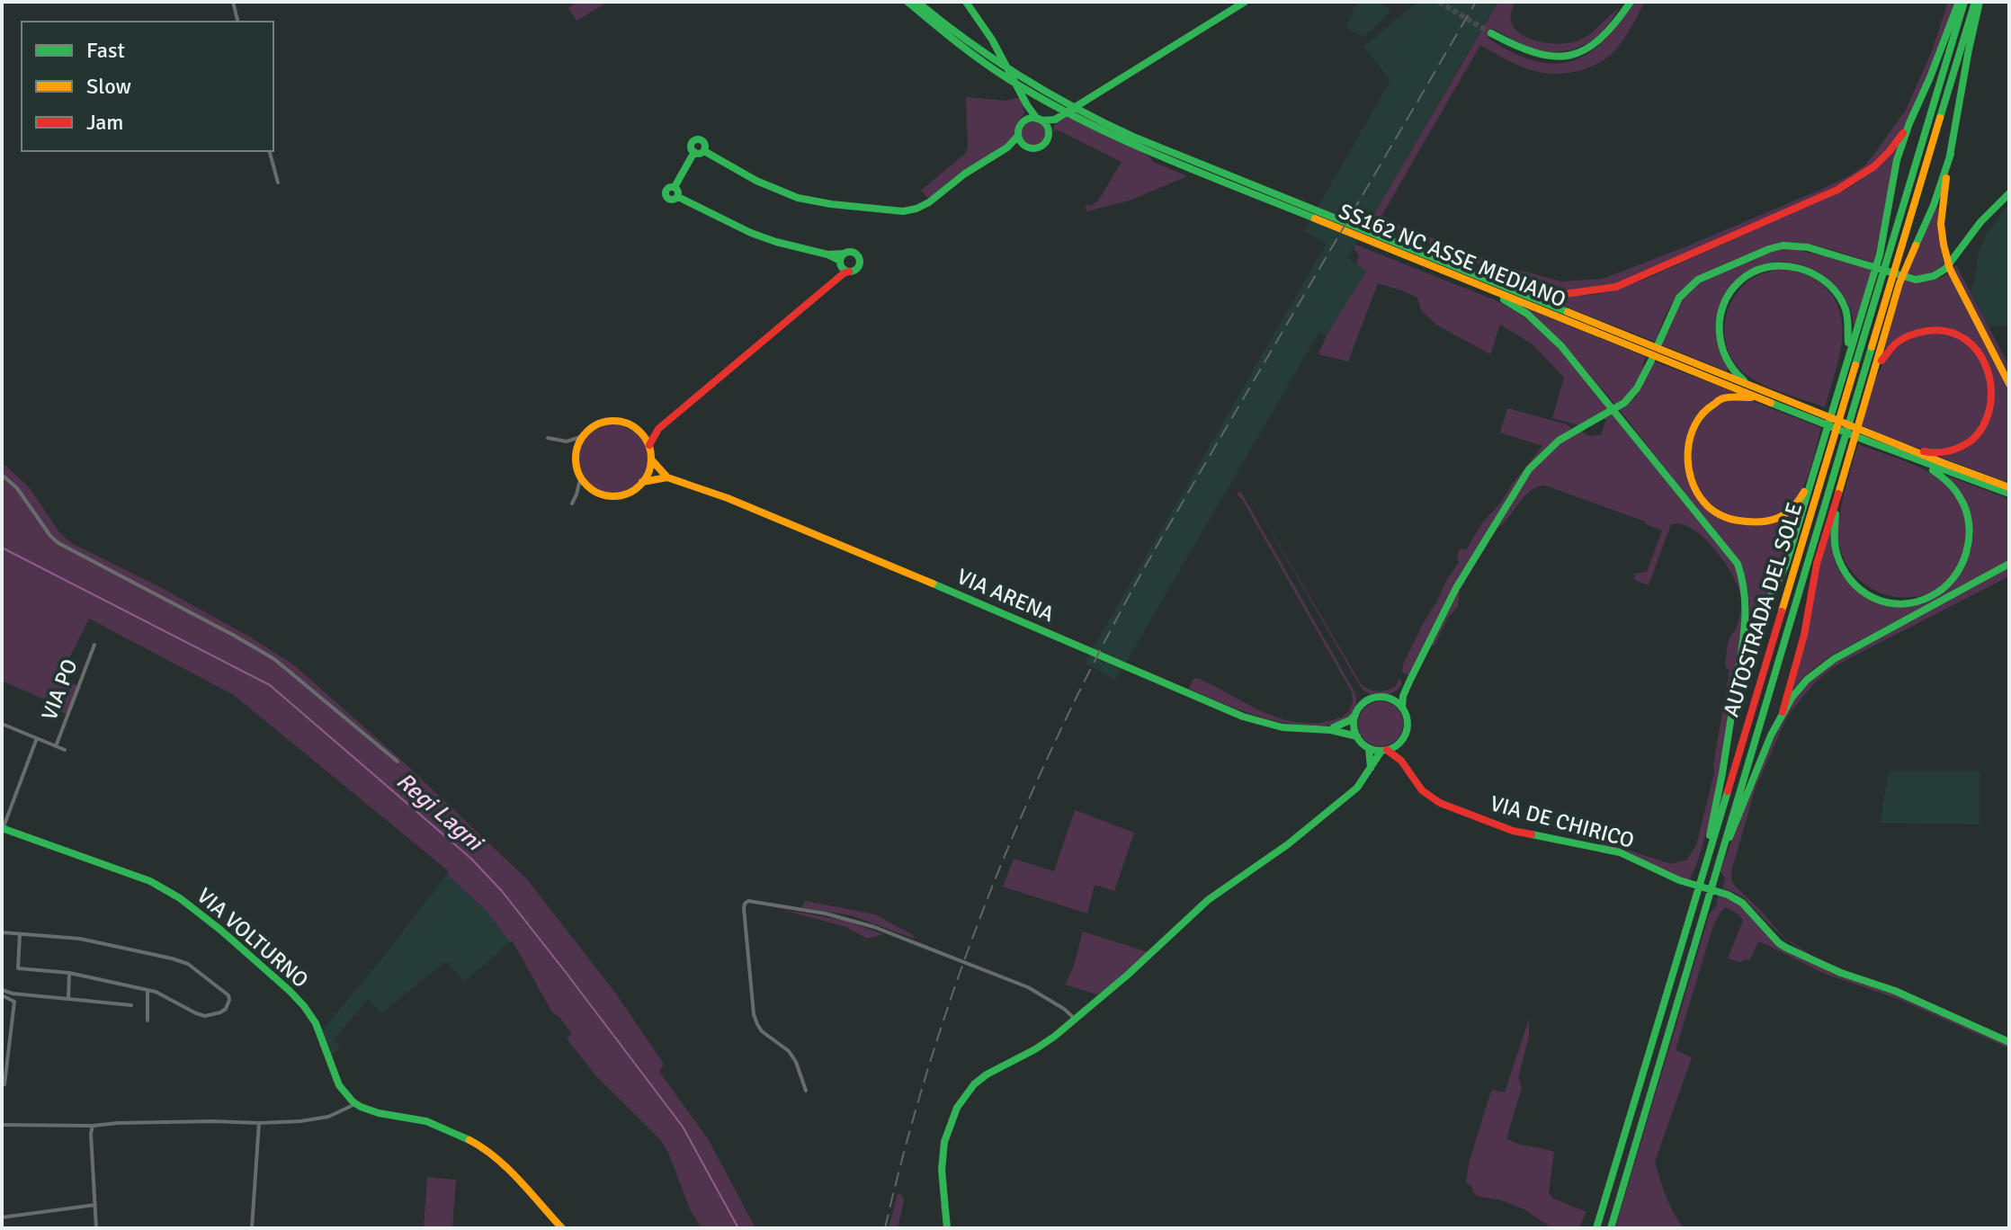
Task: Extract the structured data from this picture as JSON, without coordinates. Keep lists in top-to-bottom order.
{
  "streets": {
    "main road": [
      "SS162 NC ASSE MEDIANO",
      "VIA ARENA",
      "AUTOSTRADA DEL SOLE",
      "VIA DE CHIRICO",
      "VIA VOLTURNO"
    ],
    "street": ["VIA PO"]
  },
  "crossings": [
    ["VIA ARENA", "VIA DE CHIRICO"]
  ],
  "water": ["Regi Lagni"],
  "legend": ["Fast", "Slow", "Jam"]
}
